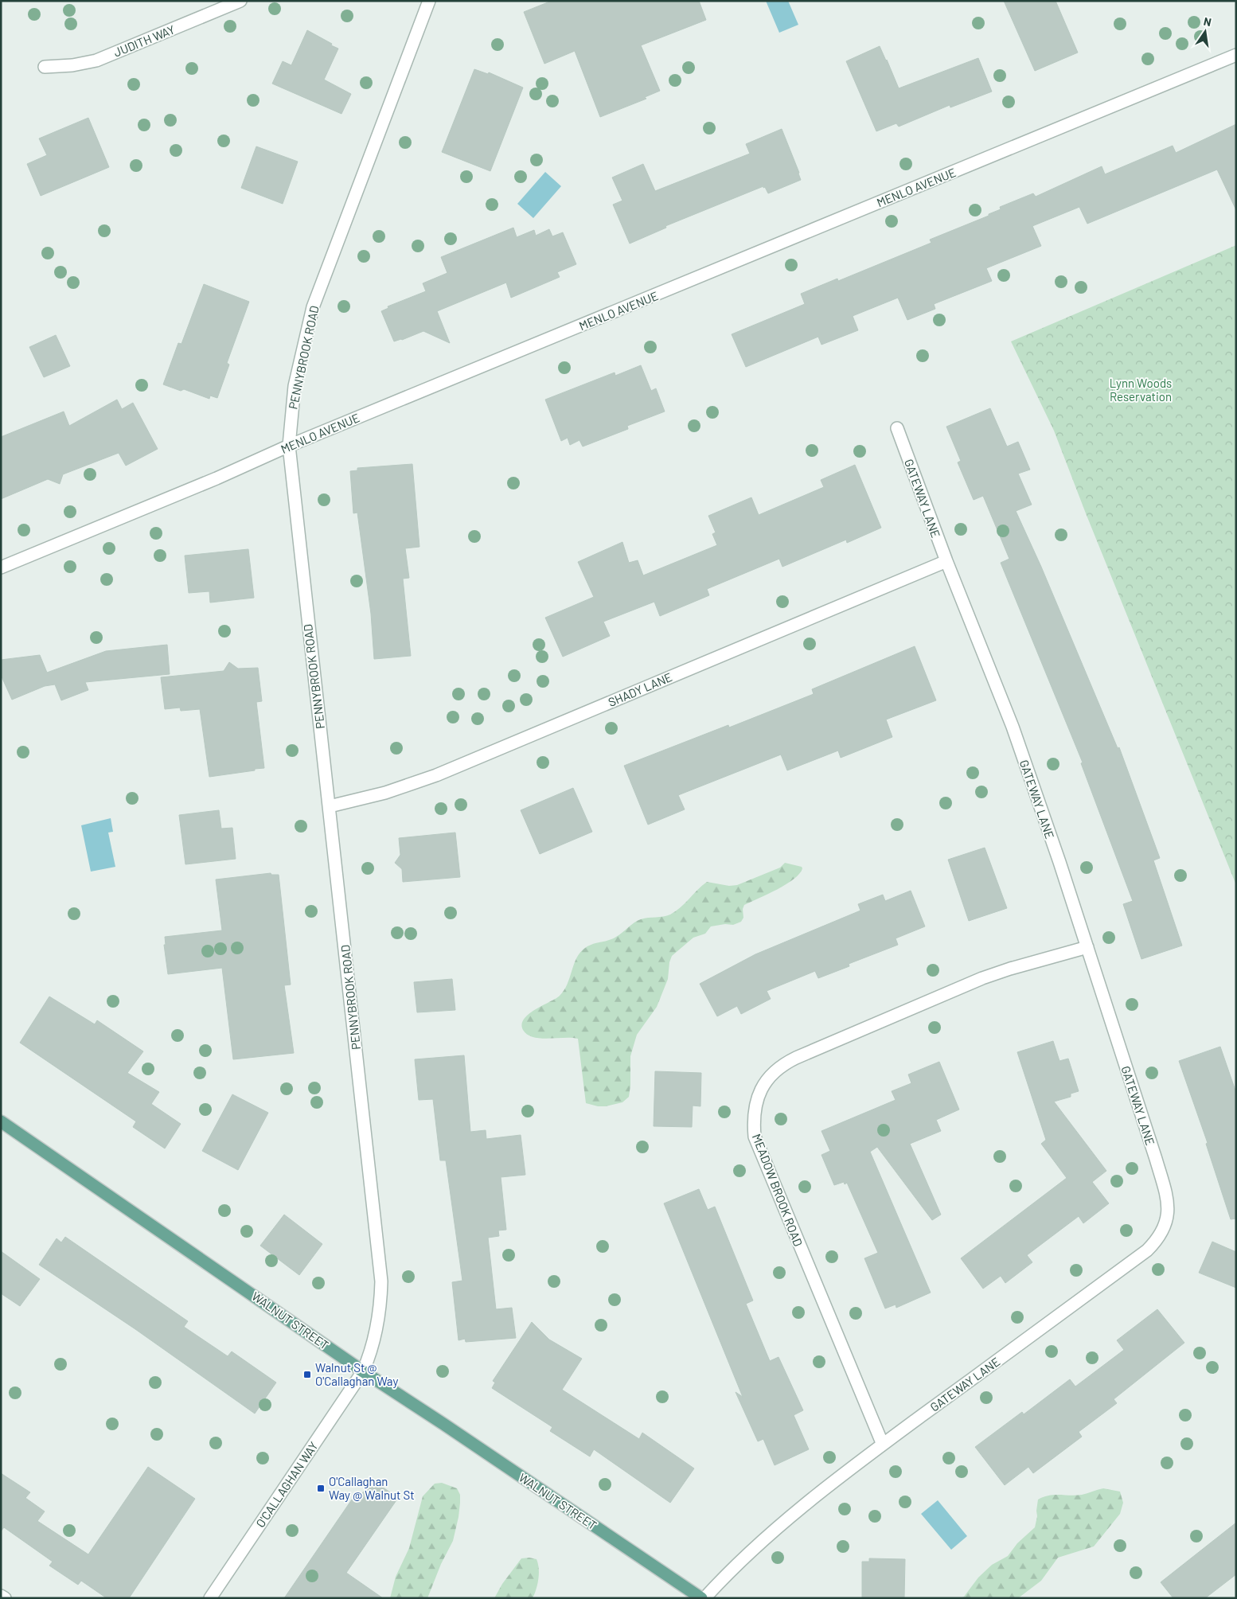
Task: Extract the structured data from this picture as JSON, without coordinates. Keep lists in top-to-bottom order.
{
  "streets": {
    "main road": ["WALNUT STREET"],
    "street": [
      "JUDITH WAY",
      "MENLO AVENUE",
      "PENNYBROOK ROAD",
      "GATEWAY LANE",
      "SHADY LANE",
      "MEADOW BROOK ROAD",
      "O'CALLAGHAN WAY"
    ]
  },
  "crossings": [
    ["MENLO AVENUE", "PENNYBROOK ROAD"],
    ["PENNYBROOK ROAD", "SHADY LANE"],
    ["PENNYBROOK ROAD", "WALNUT STREET"],
    ["PENNYBROOK ROAD", "O'CALLAGHAN WAY"],
    ["GATEWAY LANE", "SHADY LANE"],
    ["GATEWAY LANE", "MEADOW BROOK ROAD"],
    ["WALNUT STREET", "O'CALLAGHAN WAY"]
  ],
  "parks": ["Lynn Woods Reservation"],
  "places": {
    "transit": ["Walnut St @ O'Callaghan Way", "O'Callaghan Way @ Walnut St"]
  },
  "north": "top"
}
